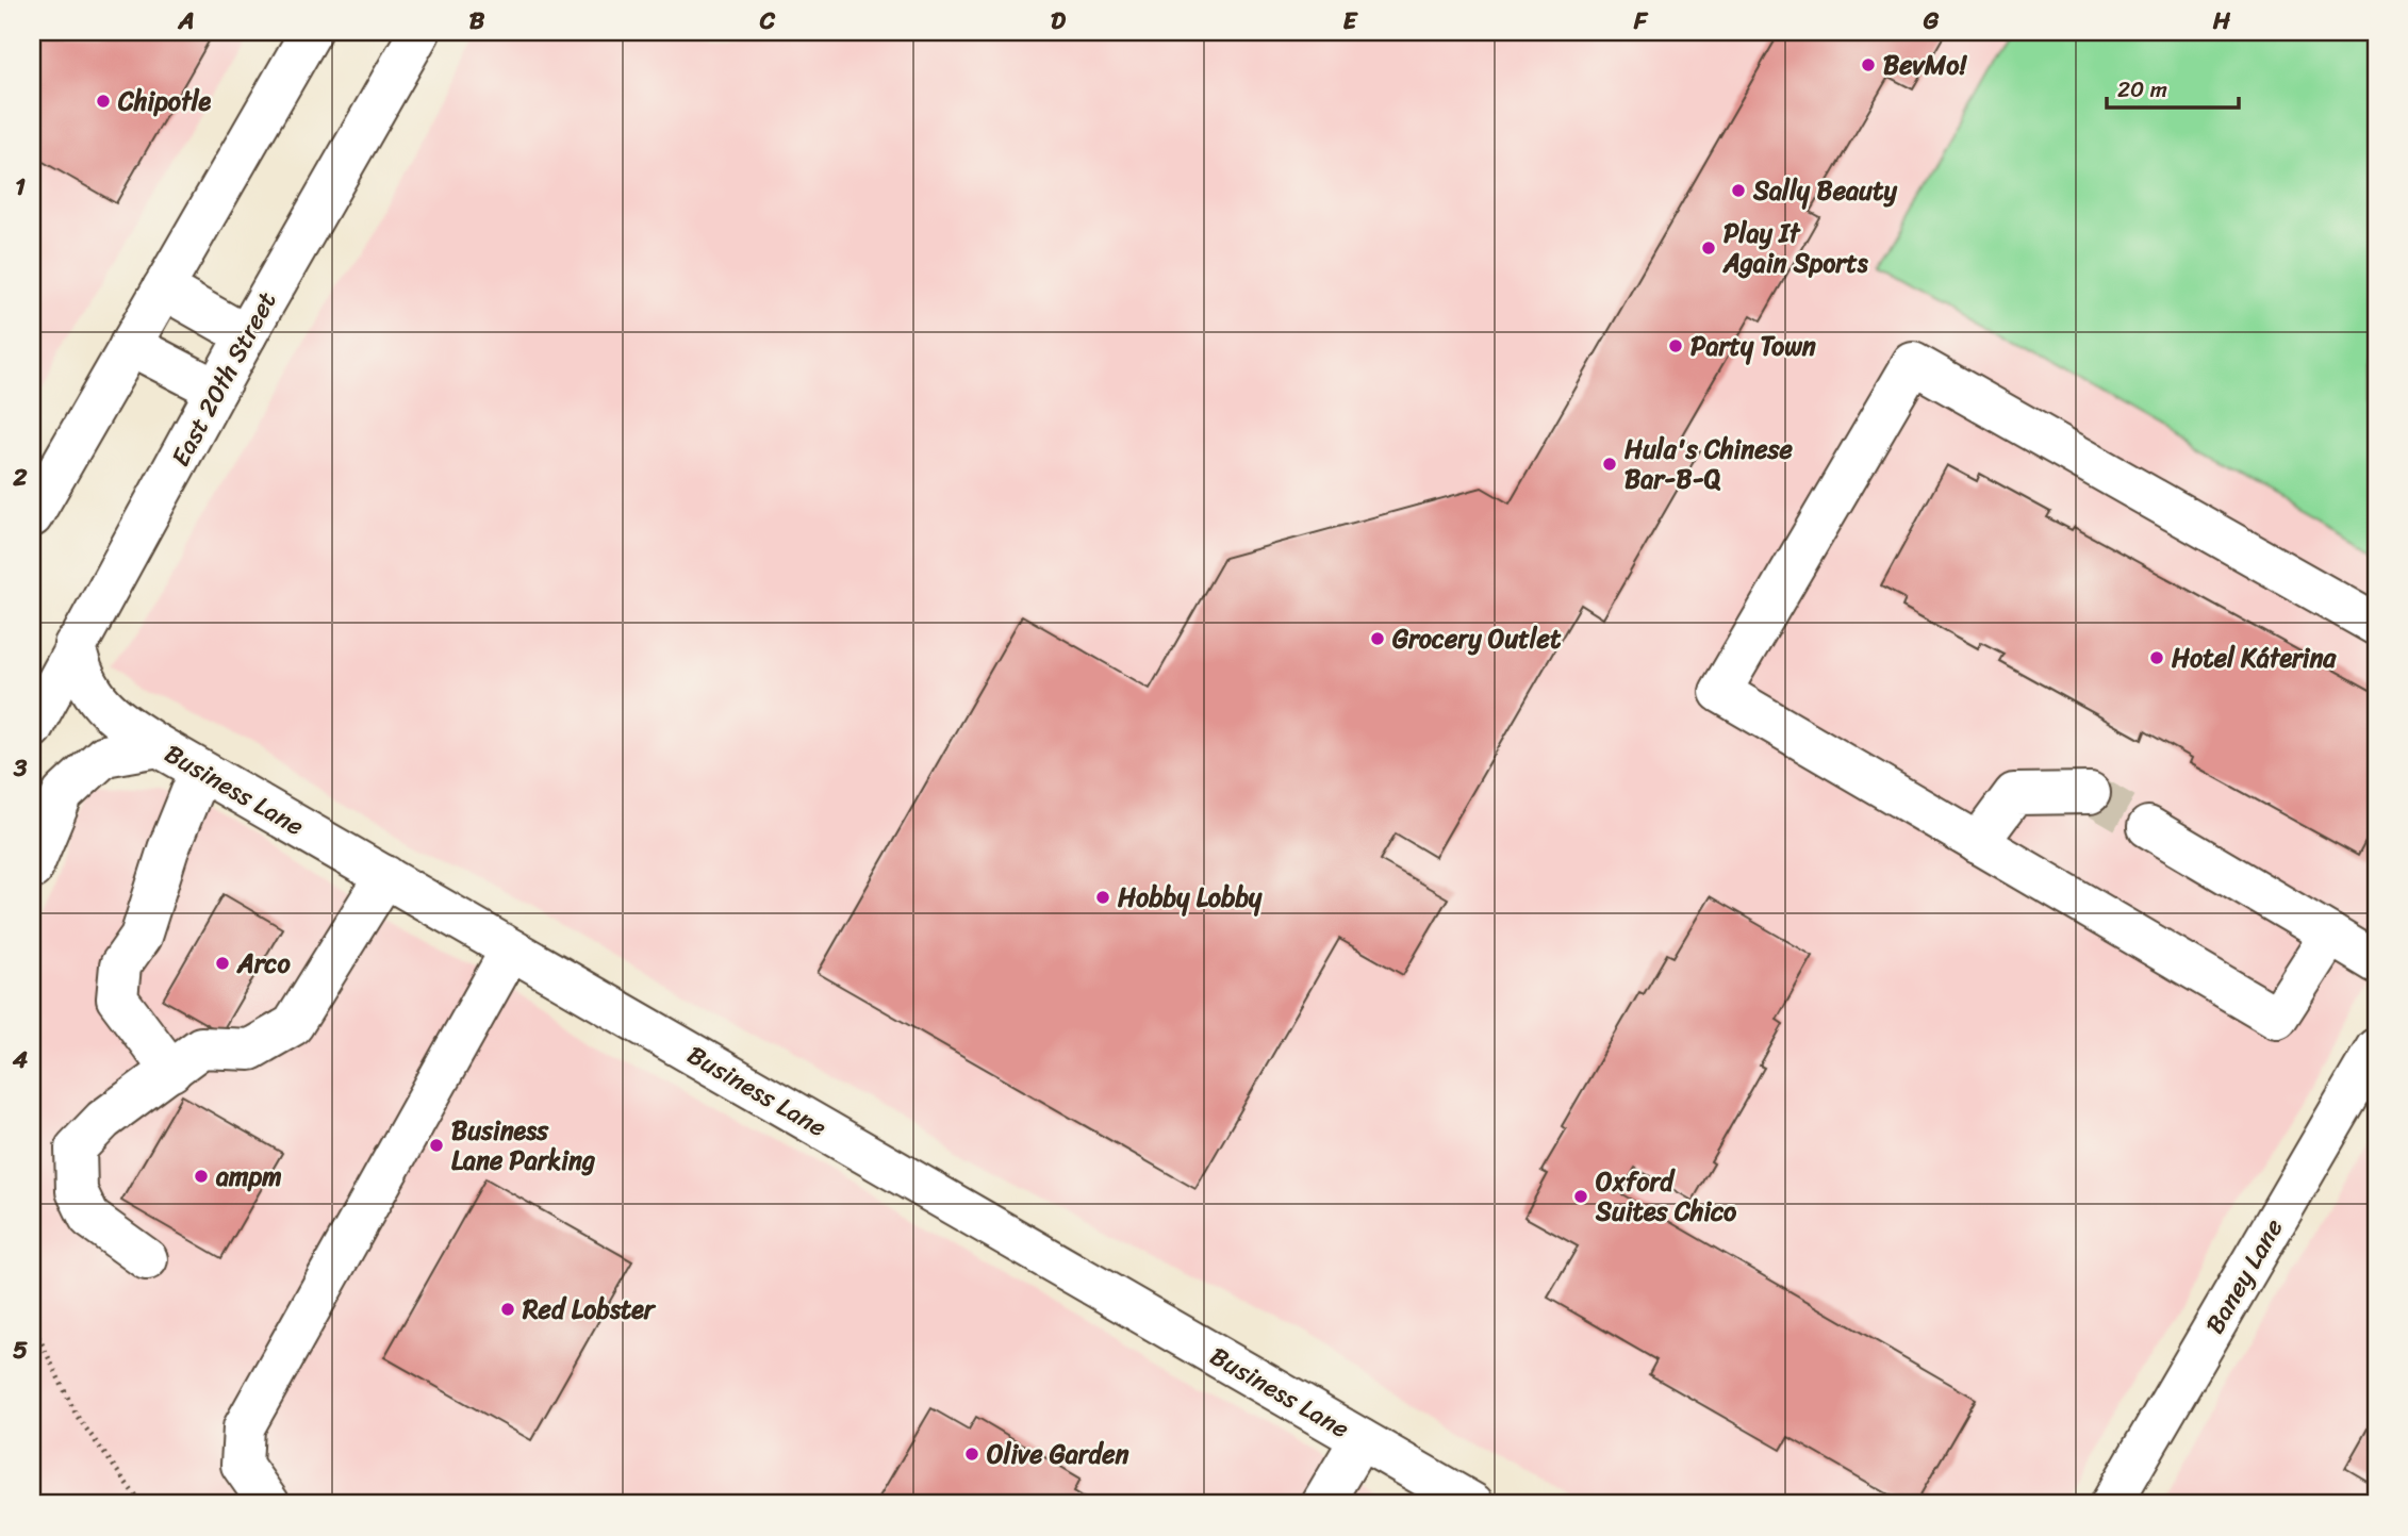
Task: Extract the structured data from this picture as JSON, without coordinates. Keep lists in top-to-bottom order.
{
  "streets": {
    "street": ["East 20th Street", "Business Lane", "Baney Lane"]
  },
  "crossings": [
    ["East 20th Street", "Business Lane"]
  ],
  "places": [
    "BevMo!",
    "Chipotle",
    "Sally Beauty",
    "Play It Again Sports",
    "Party Town",
    "Hula's Chinese Bar-B-Q",
    "Grocery Outlet",
    "Hotel Káterina",
    "Hobby Lobby",
    "Arco",
    "Business Lane Parking",
    "ampm",
    "Oxford Suites Chico",
    "Red Lobster",
    "Olive Garden"
  ],
  "scale_bar": "20 m",
  "grid": {
    "columns": [
      "A",
      "B",
      "C",
      "D",
      "E",
      "F",
      "G",
      "H"
    ],
    "rows": [
      "1",
      "2",
      "3",
      "4",
      "5"
    ]
  }
}
